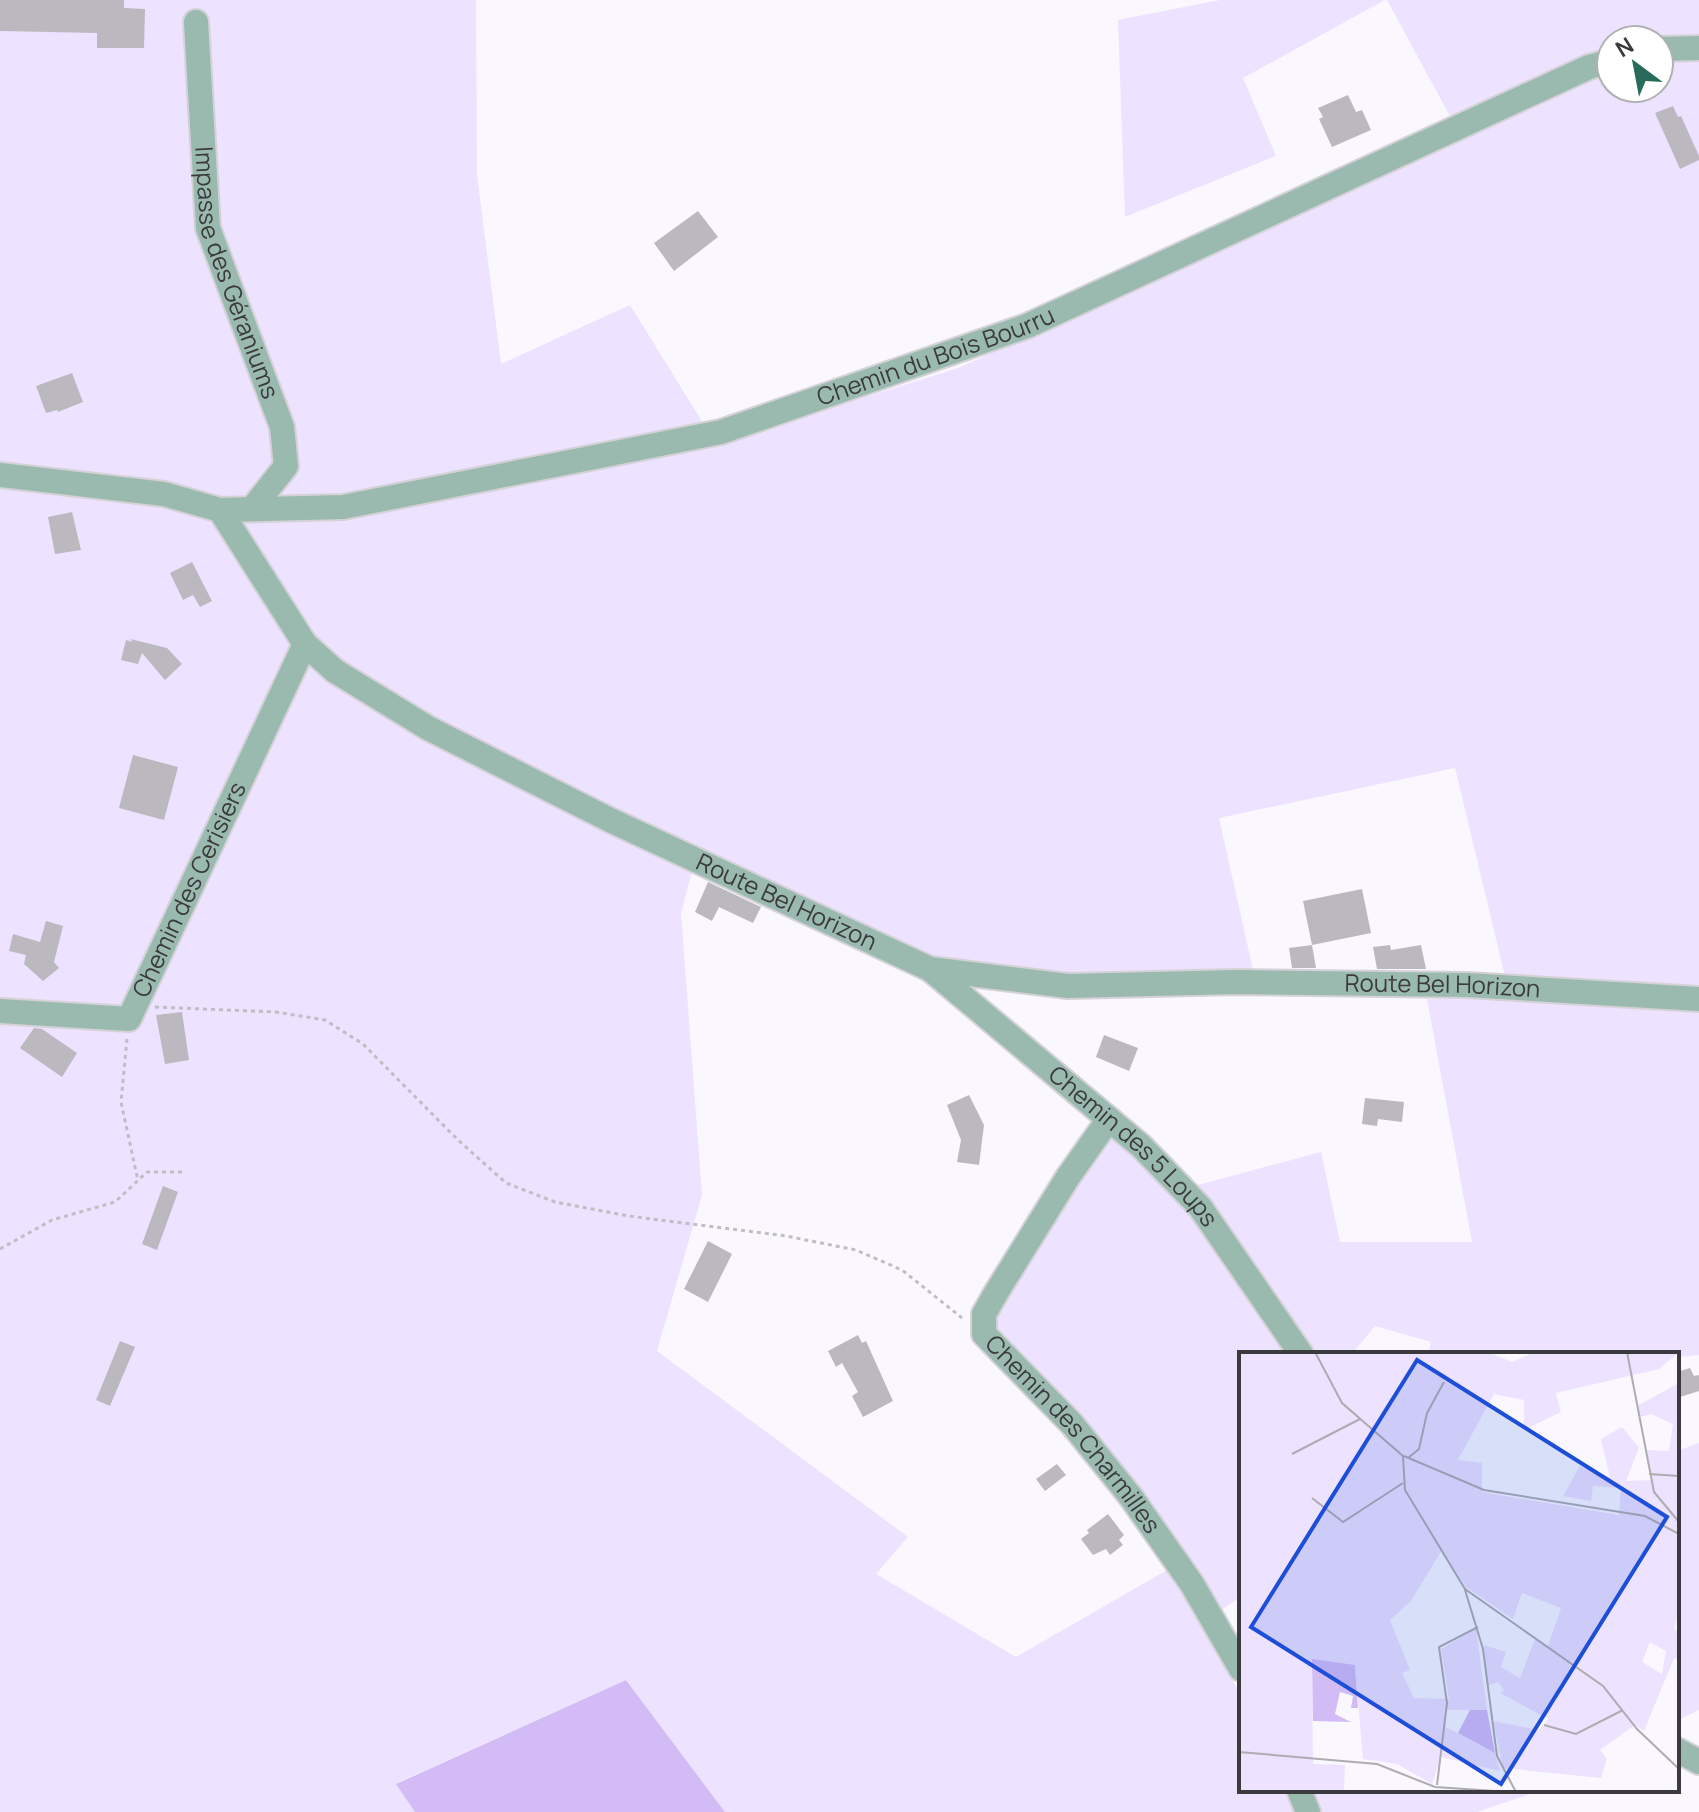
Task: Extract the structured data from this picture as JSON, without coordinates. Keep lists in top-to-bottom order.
{
  "streets": {
    "street": [
      "Impasse des Géraniums",
      "Chemin du Bois Bourru",
      "Chemin des Cerisiers",
      "Route Bel Horizon",
      "Chemin des 5 Loups",
      "Chemin des Charmilles"
    ]
  },
  "crossings": [
    ["Impasse des Géraniums", "Chemin du Bois Bourru"],
    ["Chemin du Bois Bourru", "Route Bel Horizon"],
    ["Chemin des Cerisiers", "Route Bel Horizon"],
    ["Route Bel Horizon", "Chemin des 5 Loups"],
    ["Chemin des 5 Loups", "Chemin des Charmilles"]
  ],
  "north": "top left"
}
